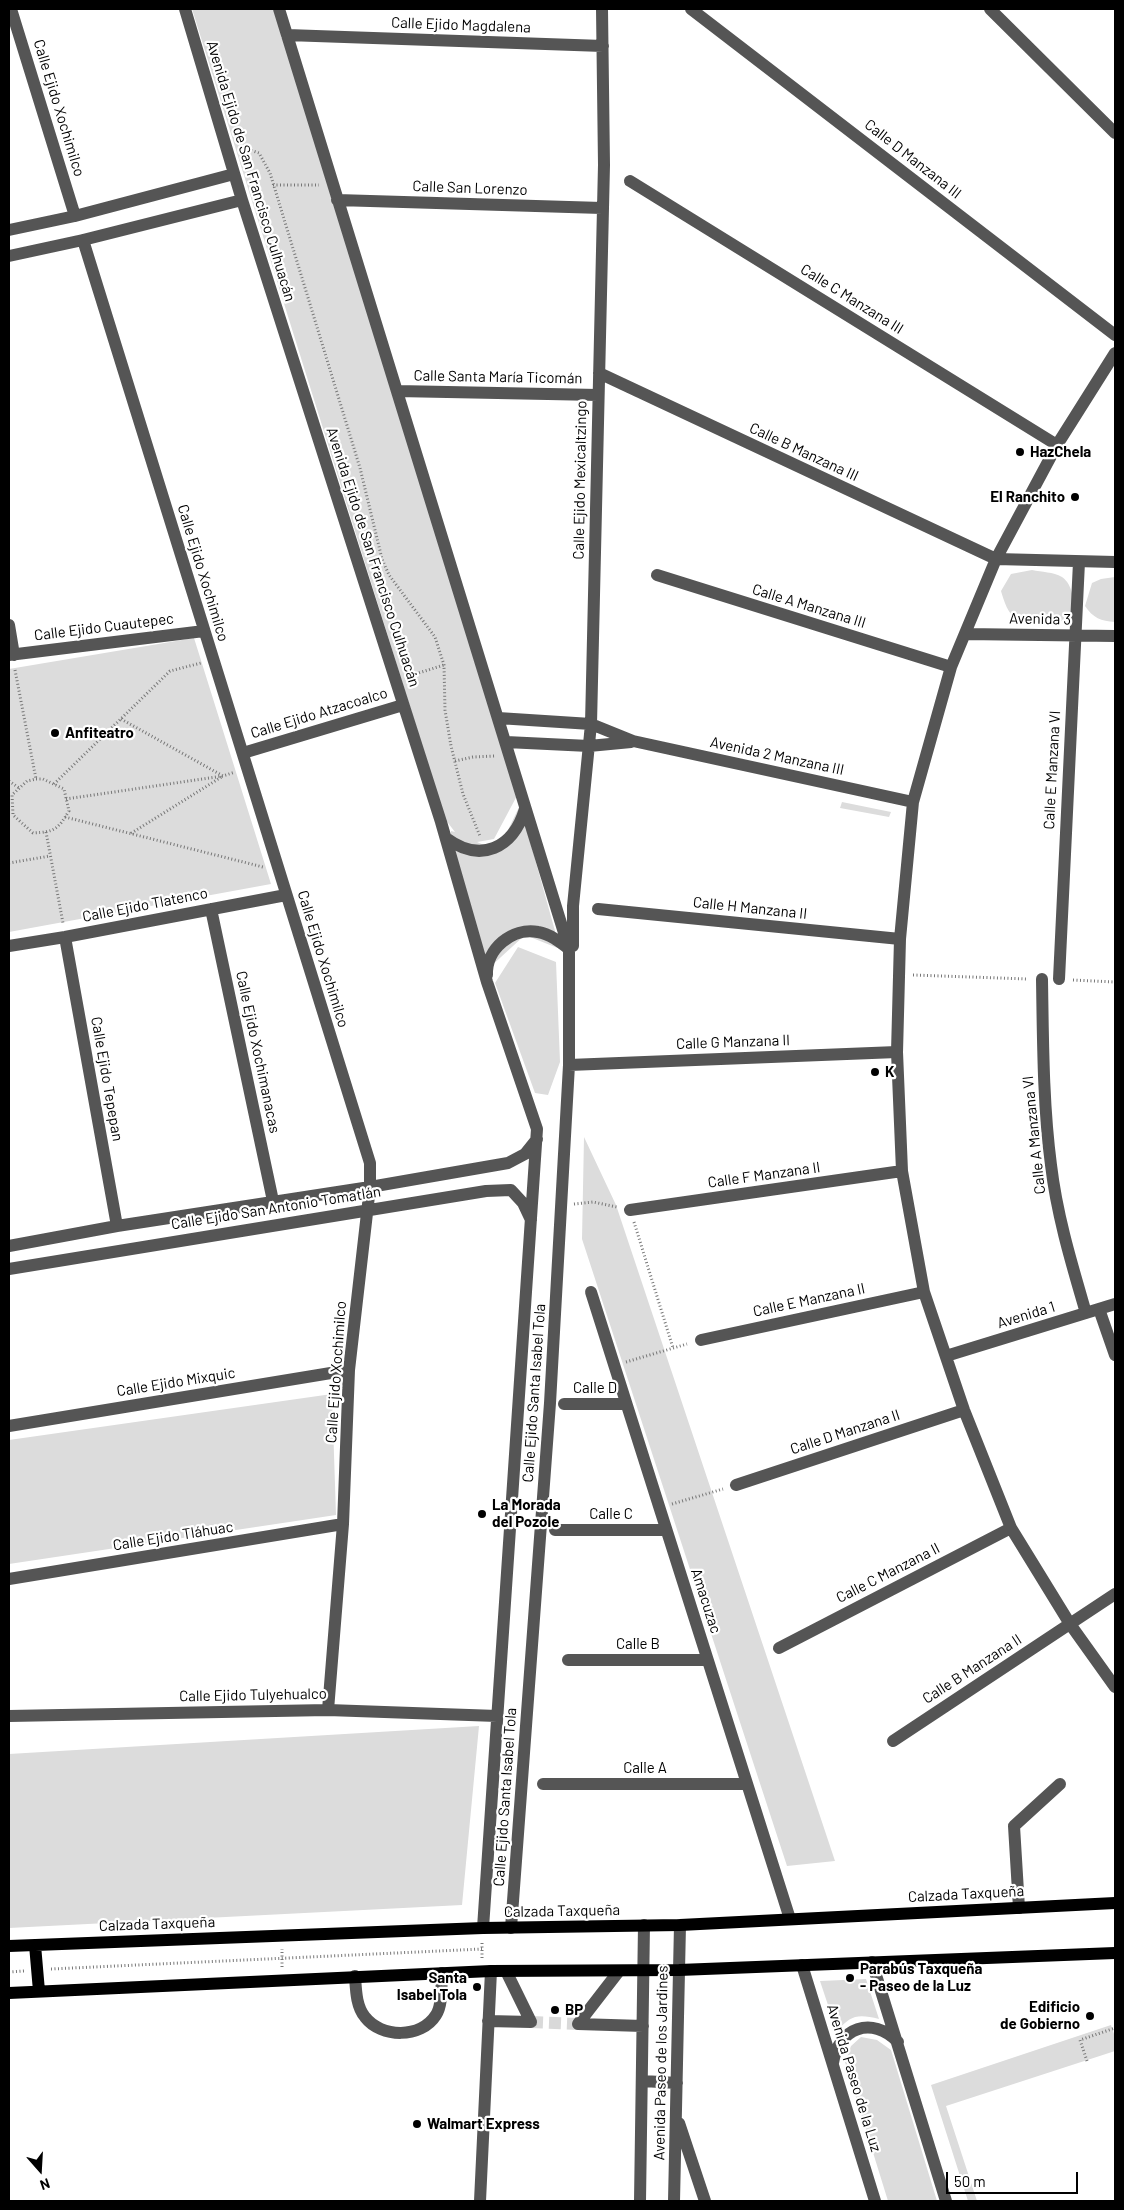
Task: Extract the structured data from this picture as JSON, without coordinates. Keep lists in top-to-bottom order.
{
  "streets": {
    "main road": ["Calzada Taxqueña"],
    "street": [
      "Calle Ejido Magdalena",
      "Calle Ejido Xochimilco",
      "Calle D Manzana III",
      "Avenida Ejido de San Francisco Culhuacán",
      "Calle San Lorenzo",
      "Calle C Manzana III",
      "Calle Santa María Ticomán",
      "Calle B Manzana III",
      "Calle Ejido Mexicaltzingo",
      "Calle A Manzana III",
      "Avenida 3",
      "Calle Ejido Cuautepec",
      "Calle Ejido Atzacoalco",
      "Avenida 2 Manzana III",
      "Calle E Manzana VI",
      "Calle Ejido Tlatenco",
      "Calle H Manzana II",
      "Calle G Manzana II",
      "Calle Ejido Xochimanacas",
      "Calle Ejido Tepepan",
      "Calle A Manzana VI",
      "Calle F Manzana II",
      "Calle Ejido San Antonio Tomatlán",
      "Calle E Manzana II",
      "Avenida 1",
      "Calle Ejido Mixquic",
      "Calle D",
      "Calle Ejido Santa Isabel Tola",
      "Calle D Manzana II",
      "Calle C",
      "Calle Ejido Tláhuac",
      "Calle C Manzana II",
      "Amacuzac",
      "Calle B",
      "Calle B Manzana II",
      "Calle Ejido Tulyehualco",
      "Calle A",
      "Avenida Paseo de los Jardines",
      "Avenida Paseo de la Luz"
    ]
  },
  "crossings": [
    ["Calle Ejido Magdalena", "Calle Ejido Mexicaltzingo"],
    ["Calle Ejido Xochimilco", "Calle Ejido Cuautepec"],
    ["Calle Ejido Xochimilco", "Calle Ejido Atzacoalco"],
    ["Calle Ejido Xochimilco", "Calle Ejido Tlatenco"],
    ["Calle Ejido Xochimilco", "Calle Ejido San Antonio Tomatlán"],
    ["Calle Ejido Xochimilco", "Calle Ejido Mixquic"],
    ["Calle Ejido Xochimilco", "Calle Ejido Tláhuac"],
    ["Calle Ejido Xochimilco", "Calle Ejido Tulyehualco"],
    ["Avenida Ejido de San Francisco Culhuacán", "Calle Ejido Atzacoalco"],
    ["Avenida Ejido de San Francisco Culhuacán", "Calle Ejido Santa Isabel Tola"],
    ["Calle San Lorenzo", "Calle Ejido Mexicaltzingo"],
    ["Calle Santa María Ticomán", "Calle Ejido Mexicaltzingo"],
    ["Calle B Manzana III", "Calle Ejido Mexicaltzingo"],
    ["Calle Ejido Mexicaltzingo", "Avenida 2 Manzana III"],
    ["Calle Ejido Mexicaltzingo", "Calle Ejido Santa Isabel Tola"],
    ["Avenida 3", "Calle E Manzana VI"],
    ["Calle Ejido Tlatenco", "Calle Ejido Xochimanacas"],
    ["Calle Ejido Tlatenco", "Calle Ejido Tepepan"],
    ["Calle G Manzana II", "Calle Ejido Santa Isabel Tola"],
    ["Calle Ejido Xochimanacas", "Calle Ejido San Antonio Tomatlán"],
    ["Calle Ejido Tepepan", "Calle Ejido San Antonio Tomatlán"],
    ["Calle A Manzana VI", "Avenida 1"],
    ["Calle Ejido San Antonio Tomatlán", "Calle Ejido Santa Isabel Tola"],
    ["Calle D", "Amacuzac"],
    ["Calle Ejido Santa Isabel Tola", "Calle Ejido Tulyehualco"],
    ["Calle Ejido Santa Isabel Tola", "Calzada Taxqueña"],
    ["Calle C", "Amacuzac"],
    ["Amacuzac", "Calle B"],
    ["Amacuzac", "Calle A"],
    ["Amacuzac", "Calzada Taxqueña"],
    ["Calzada Taxqueña", "Avenida Paseo de los Jardines"]
  ],
  "places": [
    "HazChela",
    "El Ranchito",
    "Anfiteatro",
    "K",
    "La Morada del Pozole",
    "Parabús Taxqueña - Paseo de la Luz",
    "Santa Isabel Tola",
    "BP",
    "Edificio de Gobierno",
    "Walmart Express"
  ],
  "scale_bar": "50 m",
  "north": "bottom"
}
